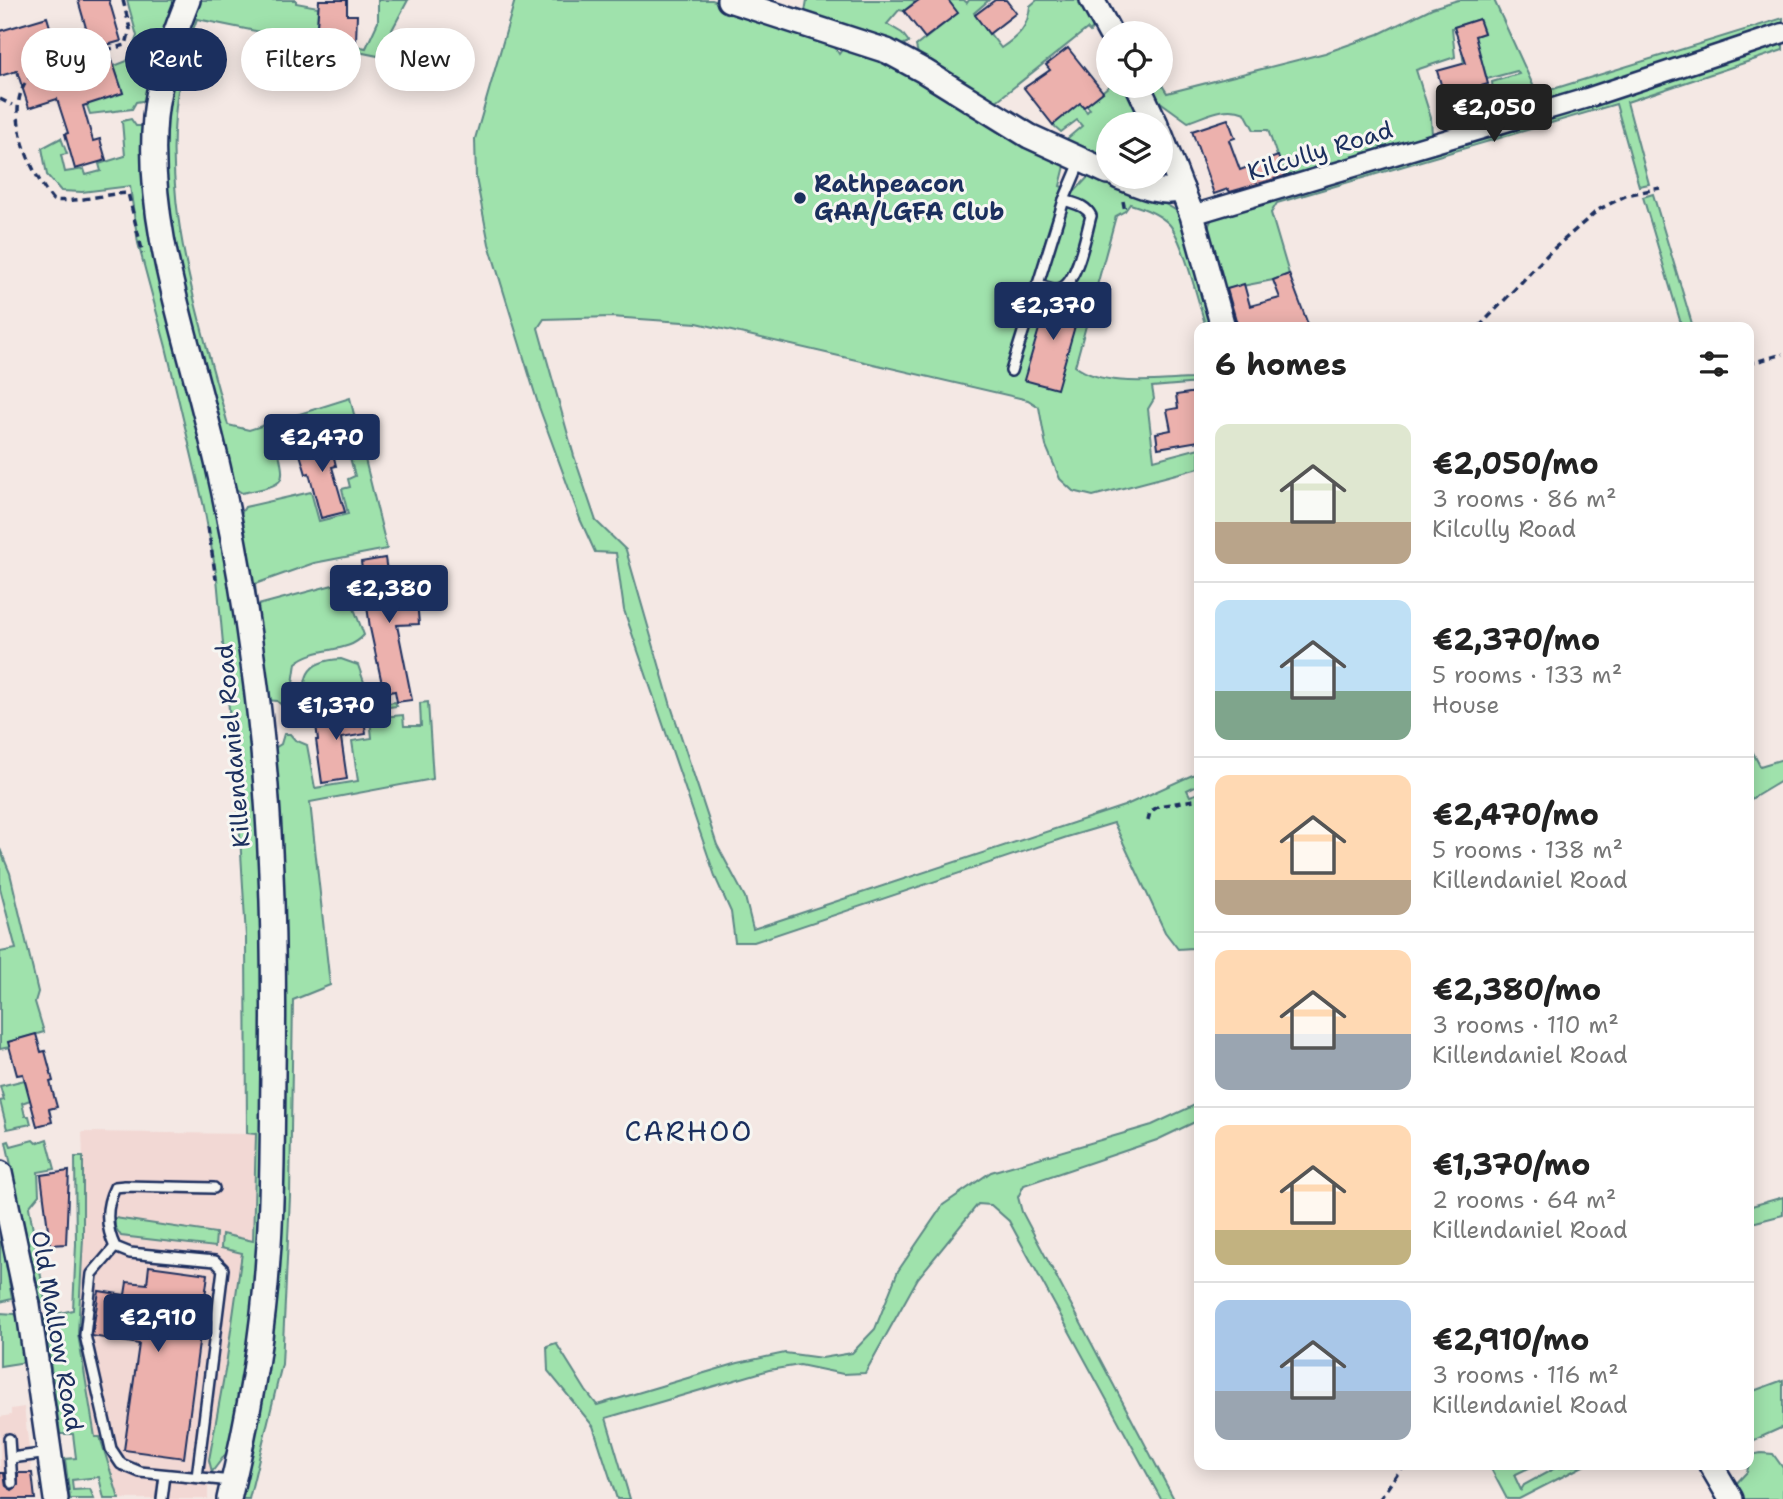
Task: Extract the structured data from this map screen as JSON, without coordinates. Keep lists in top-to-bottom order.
{
  "streets": {
    "street": ["Kilcully Road", "Killendaniel Road", "Old Mallow Road"]
  },
  "districts": ["CARHOO"],
  "places": ["Rathpeacon GAA/LGFA Club"],
  "page": {
    "chip": [
      "Buy",
      "Rent",
      "Filters",
      "New"
    ],
    "price": [
      "€2,050",
      "€2,370",
      "€2,470",
      "€2,380",
      "€1,370",
      "€2,910"
    ],
    "heading": "6 homes",
    "list": [
      {
        "name": "€2,050/mo",
        "note": "3 rooms · 86 m² · Kilcully Road"
      },
      {
        "name": "€2,370/mo",
        "note": "5 rooms · 133 m² · House"
      },
      {
        "name": "€2,470/mo",
        "note": "5 rooms · 138 m² · Killendaniel Road"
      },
      {
        "name": "€2,380/mo",
        "note": "3 rooms · 110 m² · Killendaniel Road"
      },
      {
        "name": "€1,370/mo",
        "note": "2 rooms · 64 m² · Killendaniel Road"
      },
      {
        "name": "€2,910/mo",
        "note": "3 rooms · 116 m² · Killendaniel Road"
      }
    ]
  }
}
